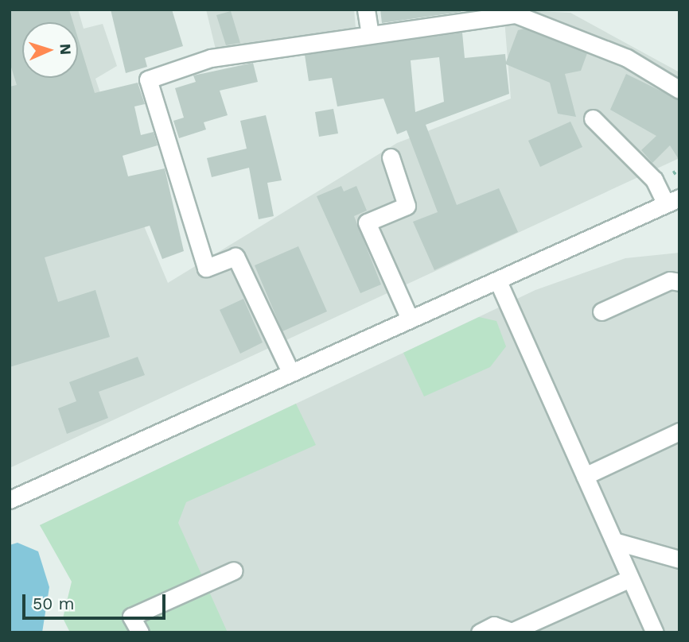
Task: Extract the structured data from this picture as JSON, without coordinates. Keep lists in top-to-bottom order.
{
  "scale_bar": "50 m",
  "north": "right"
}
